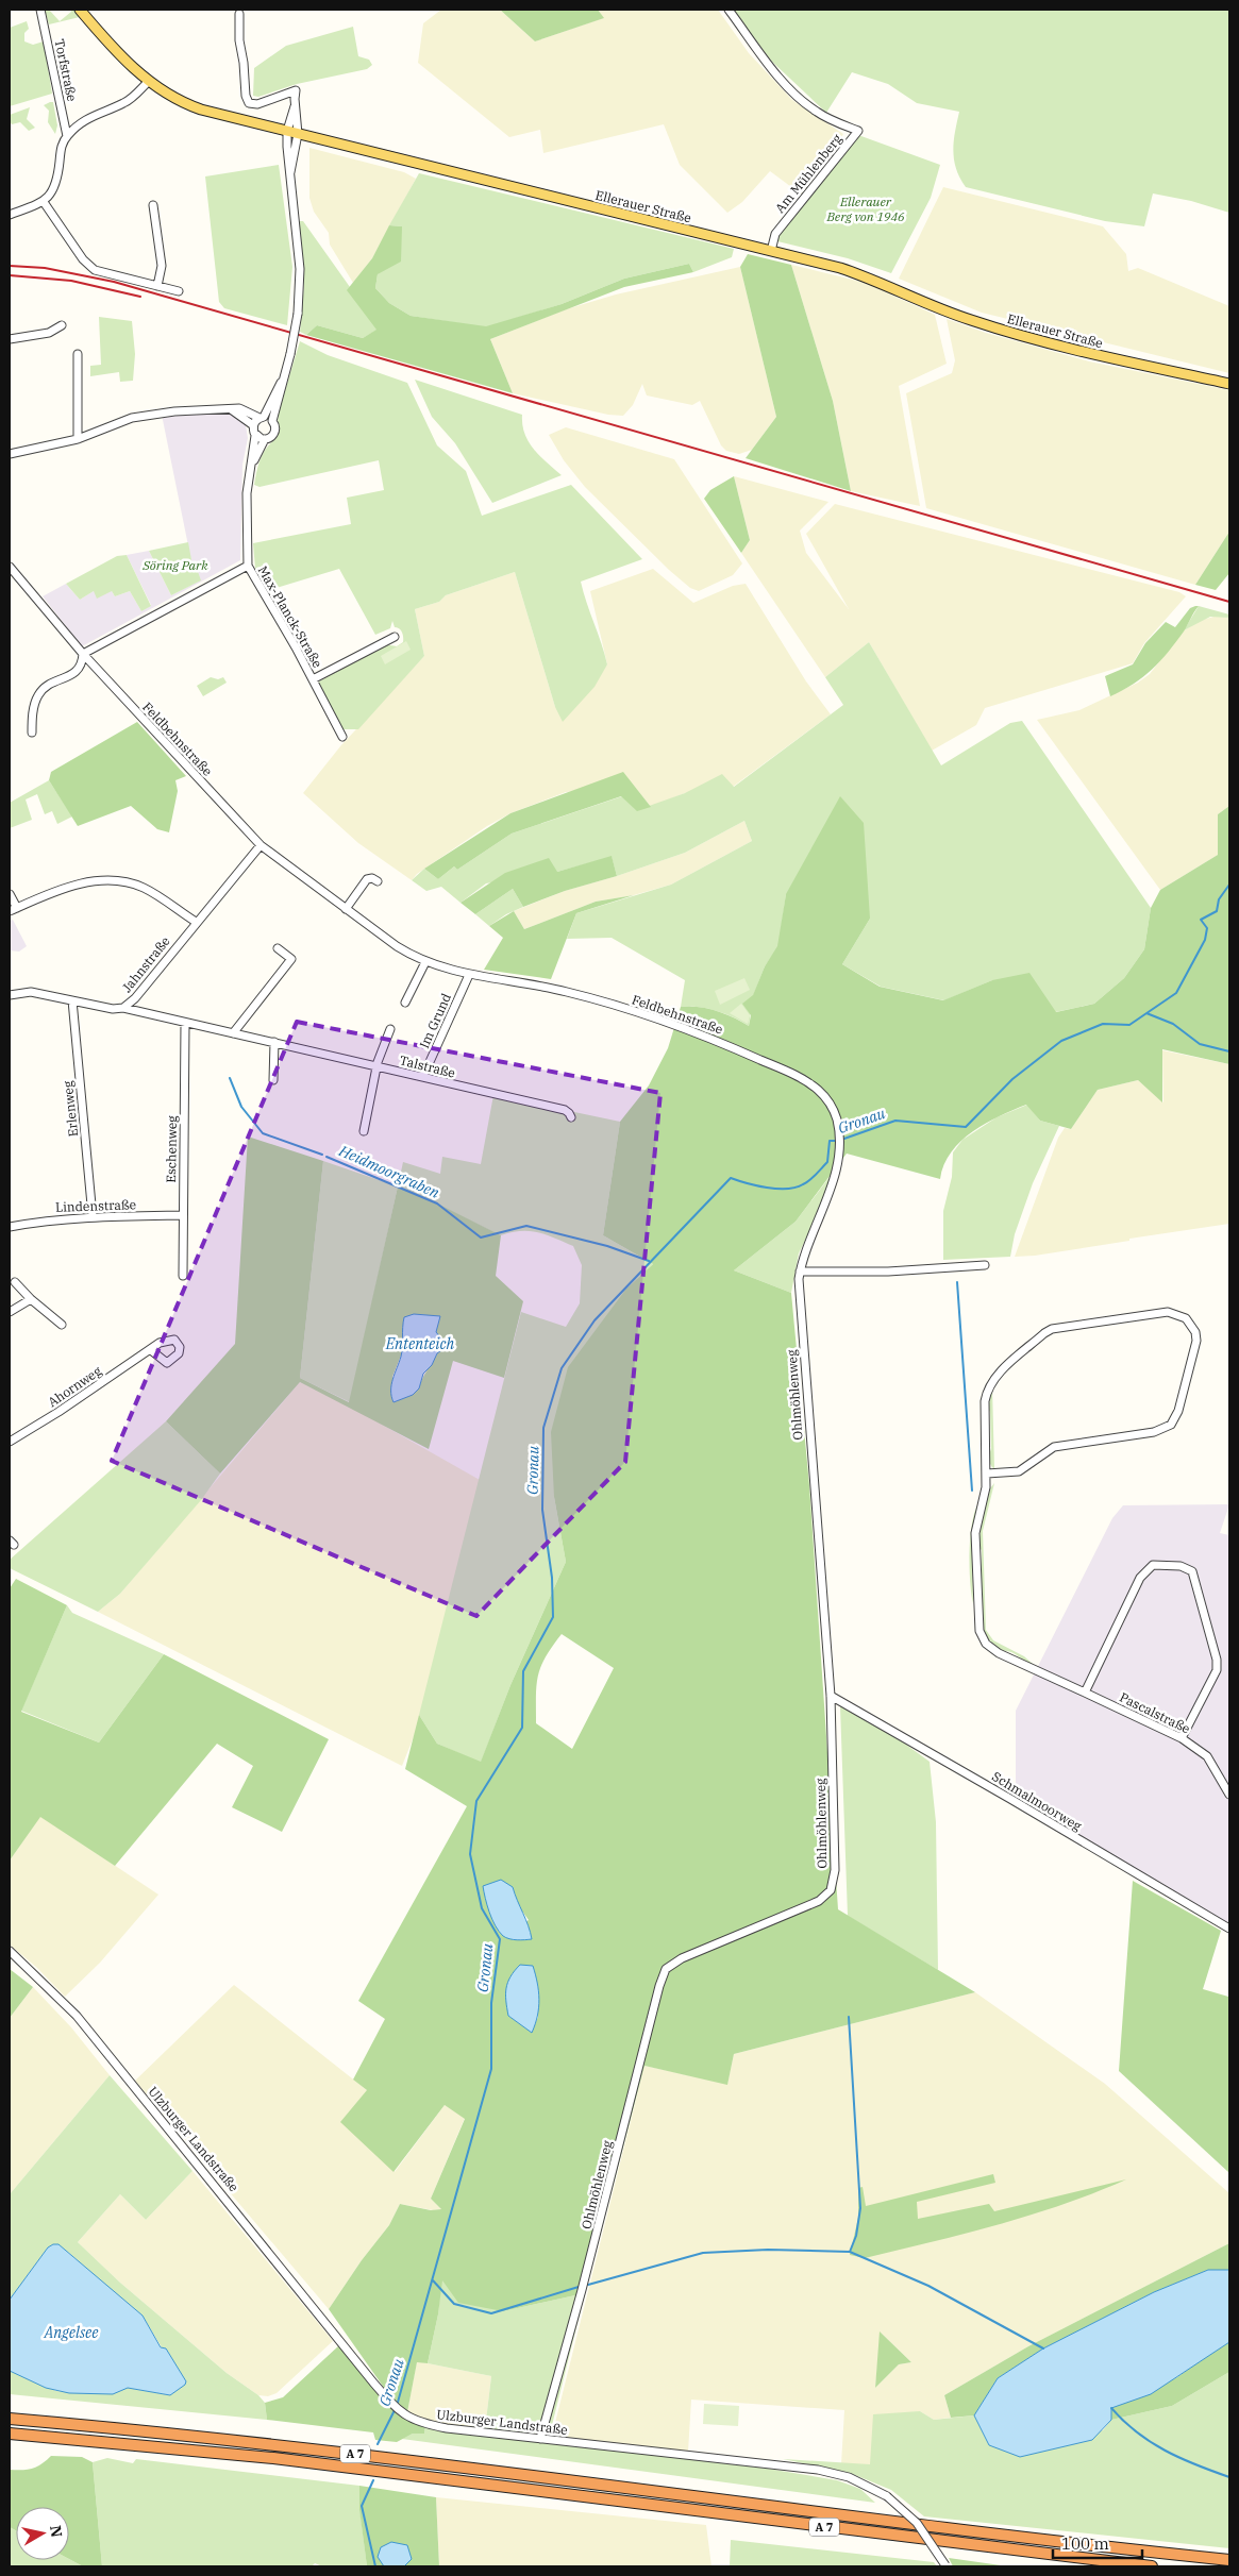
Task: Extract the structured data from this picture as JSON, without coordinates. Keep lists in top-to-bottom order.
{
  "streets": {
    "highway": ["A 7"],
    "main road": ["Ellerauer Straße"],
    "street": [
      "Torfstraße",
      "Am Mühlenberg",
      "Max-Planck-Straße",
      "Feldbehnstraße",
      "Jahnstraße",
      "Im Grund",
      "Talstraße",
      "Erlenweg",
      "Eschenweg",
      "Lindenstraße",
      "Ahornweg",
      "Ohlmöhlenweg",
      "Pascalstraße",
      "Schmalmoorweg",
      "Ulzburger Landstraße"
    ]
  },
  "crossings": [
    ["Torfstraße", "Ellerauer Straße"],
    ["Am Mühlenberg", "Ellerauer Straße"],
    ["Feldbehnstraße", "Jahnstraße"],
    ["Feldbehnstraße", "Im Grund"],
    ["Feldbehnstraße", "Ohlmöhlenweg"],
    ["Jahnstraße", "Talstraße"],
    ["Jahnstraße", "Erlenweg"],
    ["Im Grund", "Talstraße"],
    ["Talstraße", "Eschenweg"],
    ["Erlenweg", "Lindenstraße"],
    ["Eschenweg", "Lindenstraße"],
    ["Ohlmöhlenweg", "Schmalmoorweg"],
    ["Ohlmöhlenweg", "Ulzburger Landstraße"]
  ],
  "water": [
    "Gronau",
    "Heidmoorgraben",
    "Ententeich",
    "Angelsee"
  ],
  "parks": ["Ellerauer Berg von 1946", "Söring Park"],
  "scale_bar": "100 m",
  "north": "right"
}
